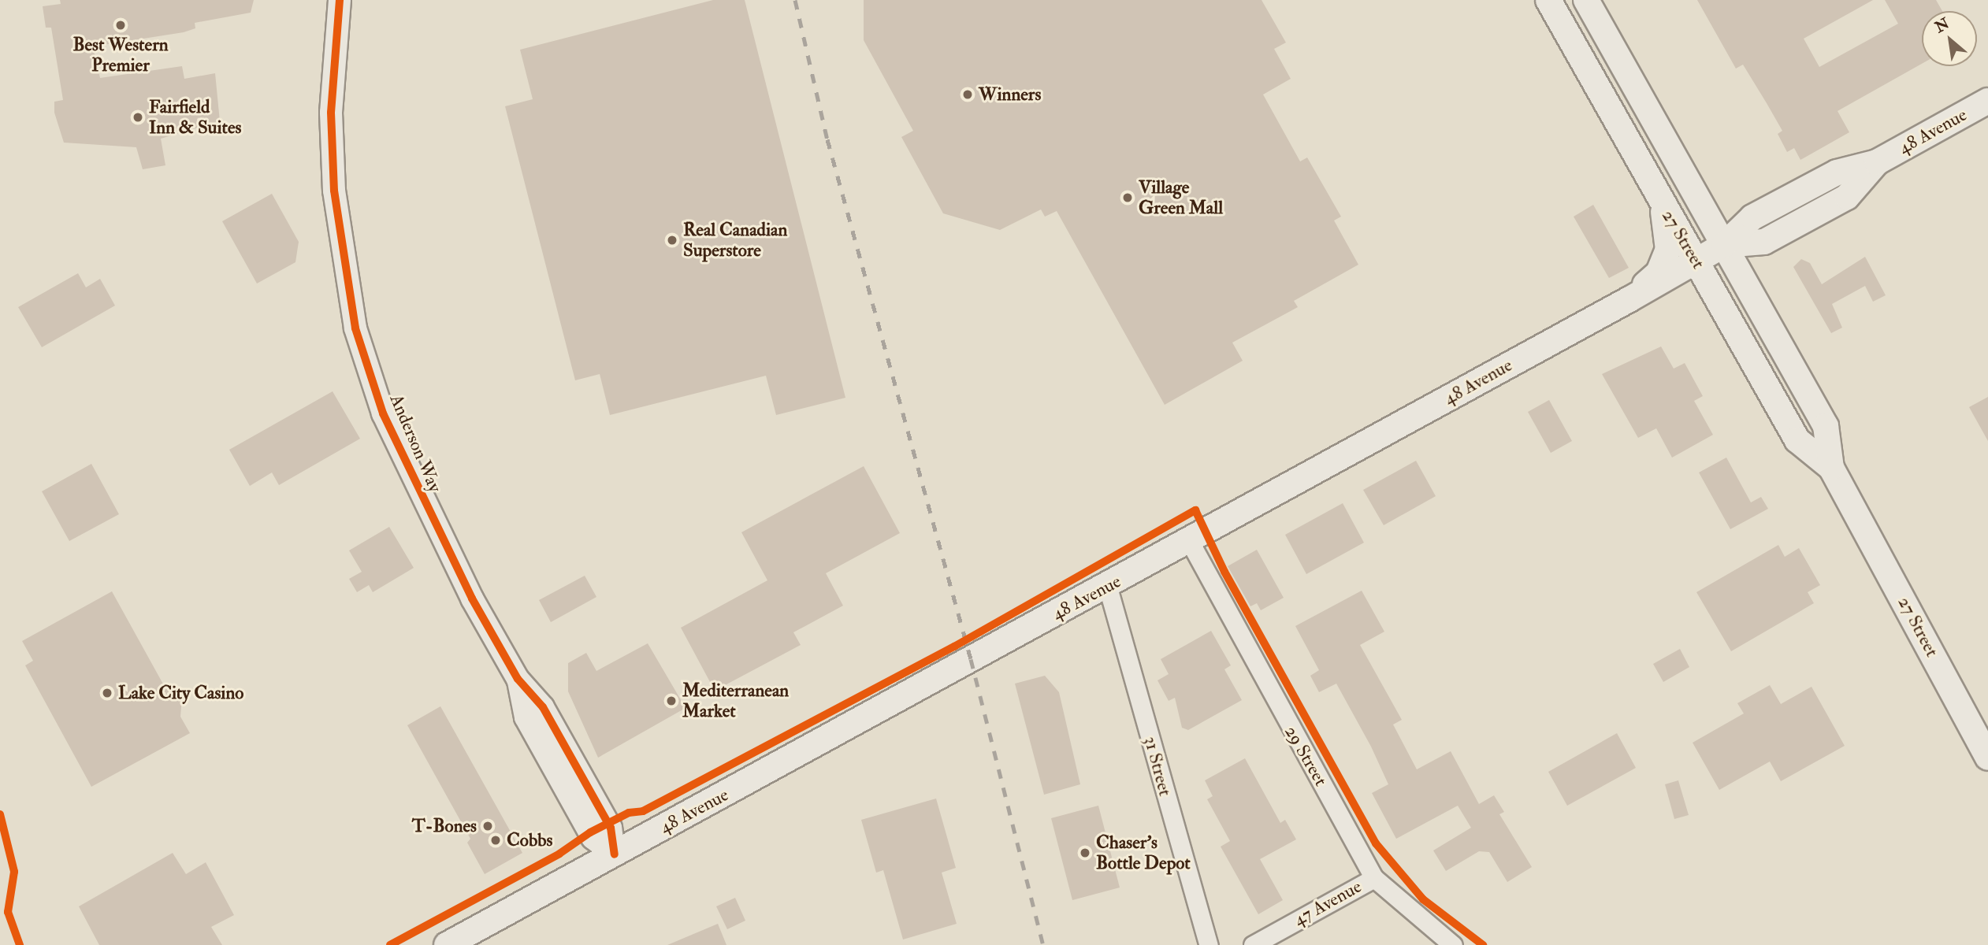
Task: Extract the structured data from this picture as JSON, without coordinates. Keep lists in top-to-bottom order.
{
  "streets": {
    "main road": ["48 Avenue", "27 Street"],
    "street": [
      "Anderson Way",
      "29 Street",
      "31 Street",
      "47 Avenue"
    ]
  },
  "crossings": [
    ["48 Avenue", "27 Street"],
    ["48 Avenue", "Anderson Way"],
    ["48 Avenue", "29 Street"],
    ["48 Avenue", "31 Street"],
    ["29 Street", "47 Avenue"]
  ],
  "places": [
    "Best Western Premier",
    "Winners",
    "Fairfield Inn & Suites",
    "Village Green Mall",
    "Real Canadian Superstore",
    "Lake City Casino",
    "Mediterranean Market",
    "T-Bones",
    "Cobbs",
    "Chaser's Bottle Depot"
  ],
  "north": "top left"
}
